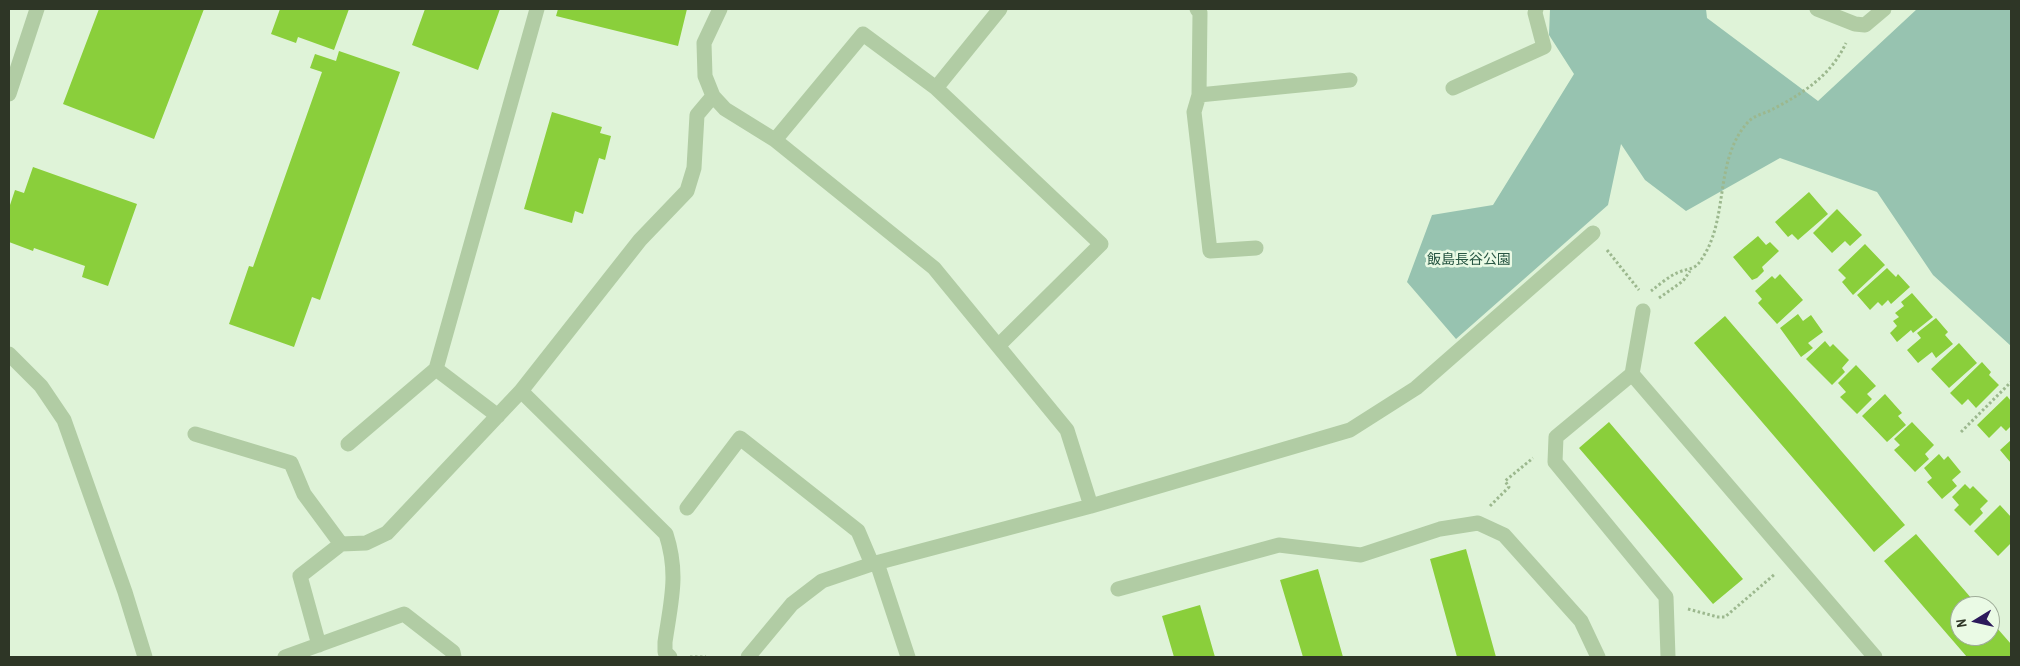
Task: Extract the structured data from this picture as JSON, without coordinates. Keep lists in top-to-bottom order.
{
  "parks": ["飯島長谷公園"],
  "north": "left"
}
